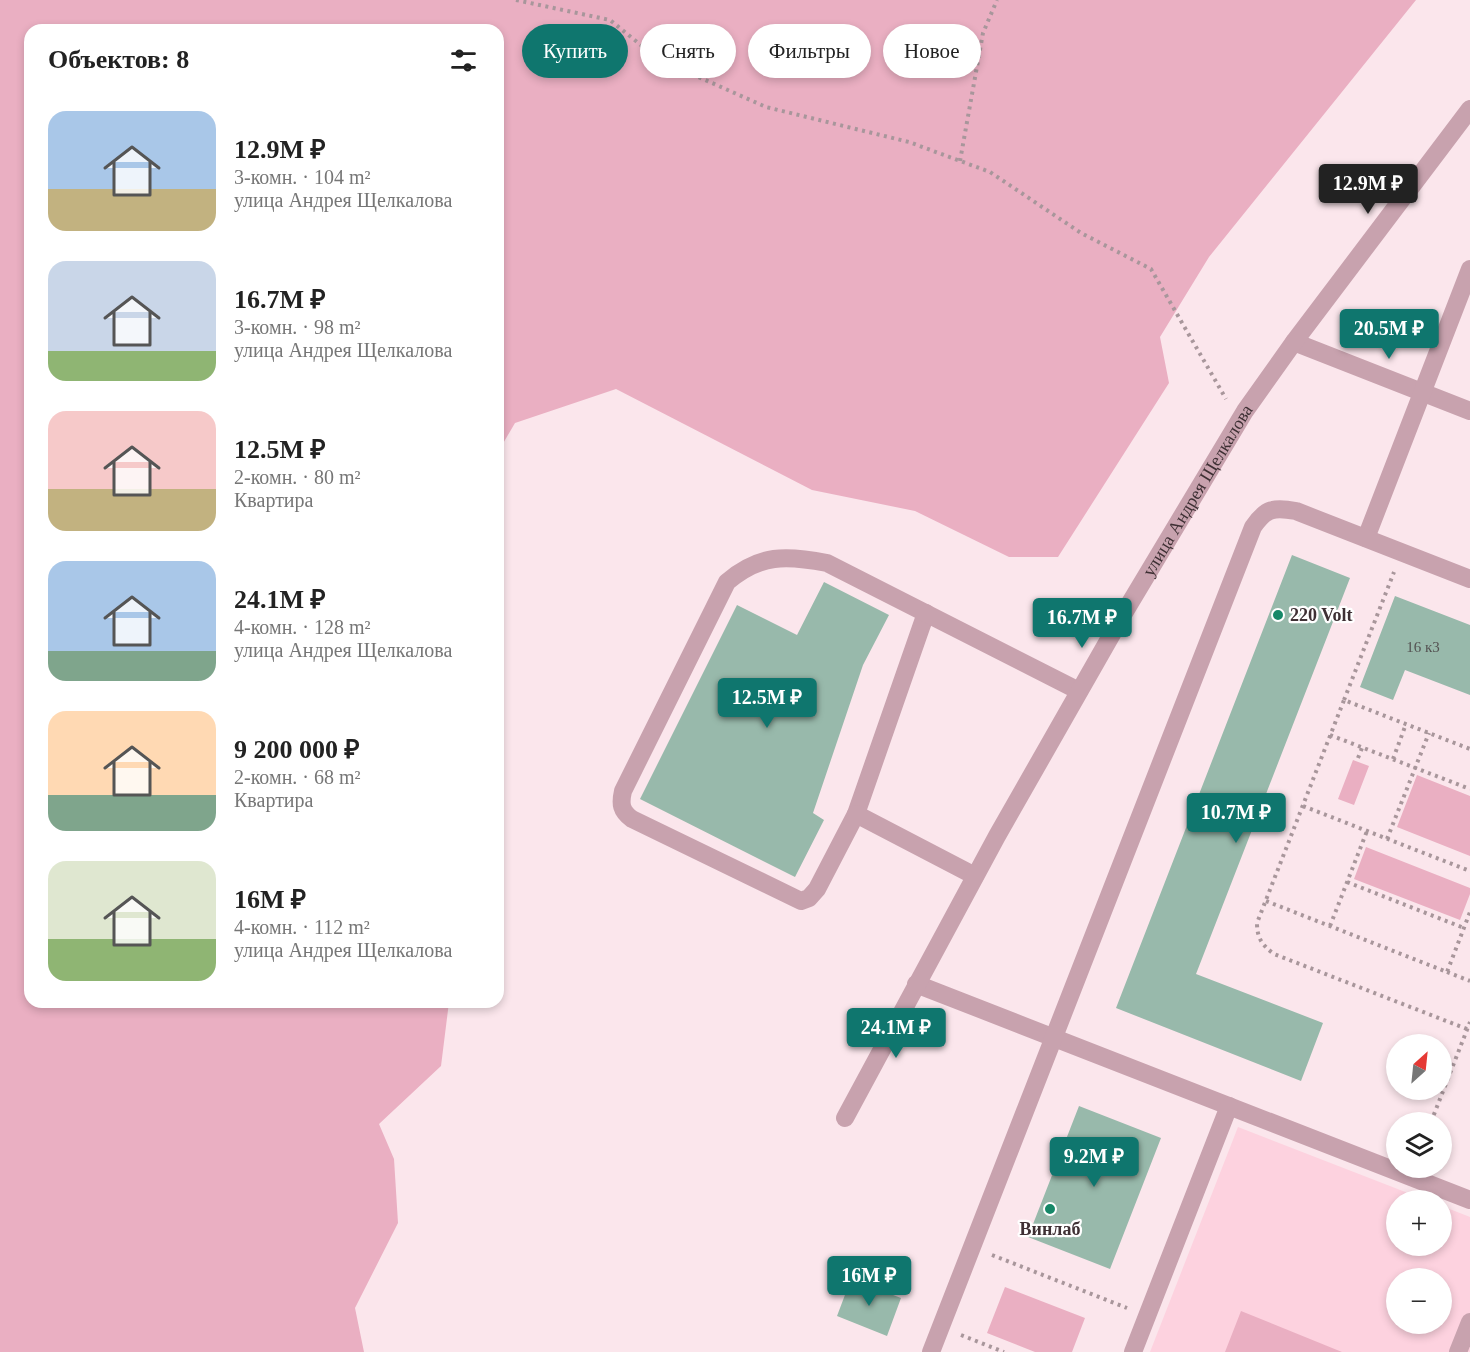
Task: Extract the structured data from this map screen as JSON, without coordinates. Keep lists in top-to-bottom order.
{
  "streets": {
    "street": ["улица Андрея Щелкалова"]
  },
  "places": ["220 Volt", "Винлаб"],
  "house_numbers": ["16 к3"],
  "north": "top right",
  "page": {
    "chip": [
      "Купить",
      "Снять",
      "Фильтры",
      "Новое"
    ],
    "heading": "Объектов: 8",
    "list": [
      {
        "name": "12.9M ₽",
        "note": "3-комн. · 104 m² · улица Андрея Щелкалова"
      },
      {
        "name": "16.7M ₽",
        "note": "3-комн. · 98 m² · улица Андрея Щелкалова"
      },
      {
        "name": "12.5M ₽",
        "note": "2-комн. · 80 m² · Квартира"
      },
      {
        "name": "24.1M ₽",
        "note": "4-комн. · 128 m² · улица Андрея Щелкалова"
      },
      {
        "name": "9 200 000 ₽",
        "note": "2-комн. · 68 m² · Квартира"
      },
      {
        "name": "16M ₽",
        "note": "4-комн. · 112 m² · улица Андрея Щелкалова"
      }
    ],
    "price": [
      "12.9M ₽",
      "20.5M ₽",
      "16.7M ₽",
      "12.5M ₽",
      "10.7M ₽",
      "24.1M ₽",
      "9.2M ₽",
      "16M ₽"
    ],
    "map_buttons": ["+", "−"]
  }
}
